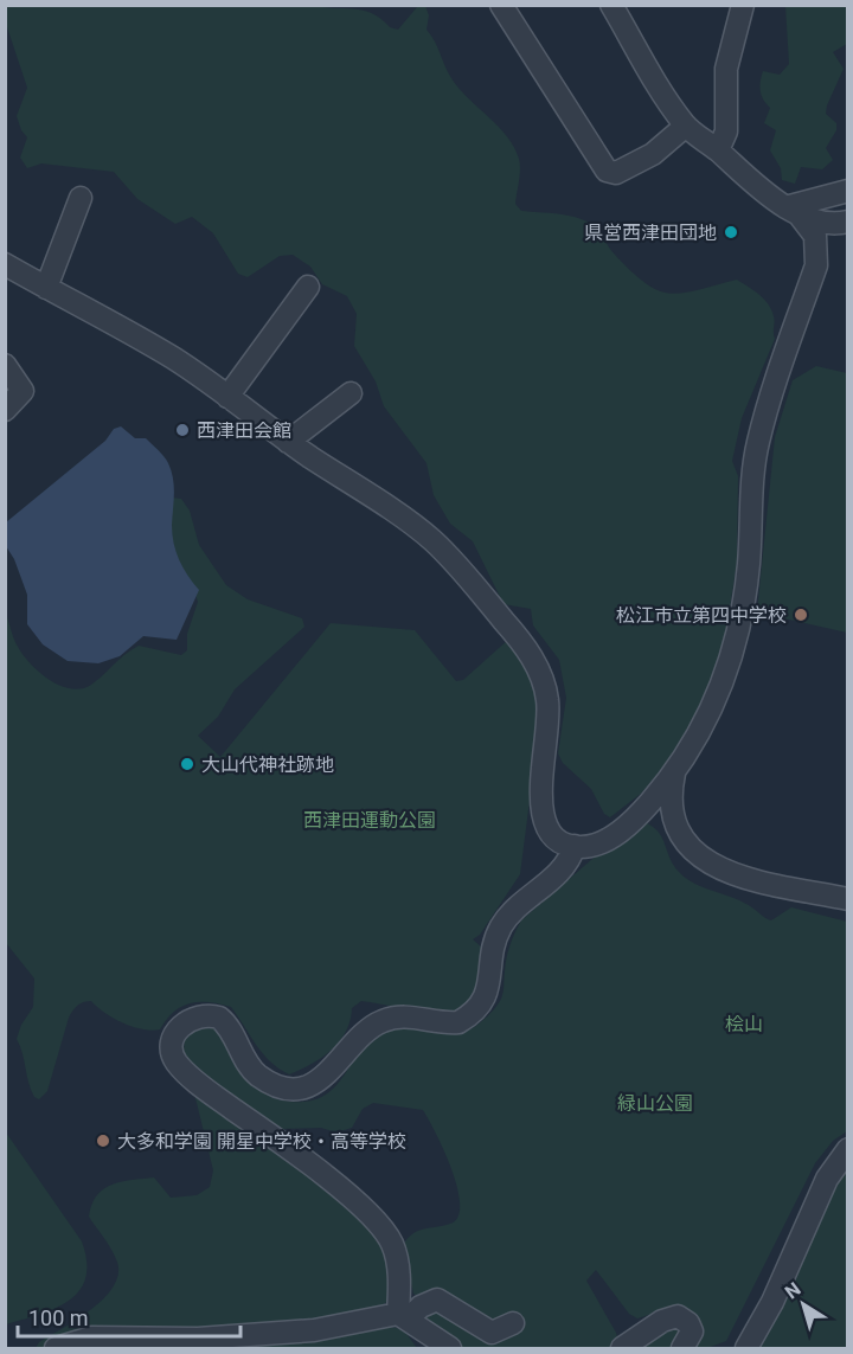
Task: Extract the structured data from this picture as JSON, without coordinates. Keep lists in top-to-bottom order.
{
  "parks": ["西津田運動公園", "桧山", "緑山公園"],
  "places": [
    "県営西津田団地",
    "西津田会館",
    "松江市立第四中学校",
    "大山代神社跡地",
    "大多和学園 開星中学校・高等学校"
  ],
  "scale_bar": "100 m",
  "north": "top left"
}
